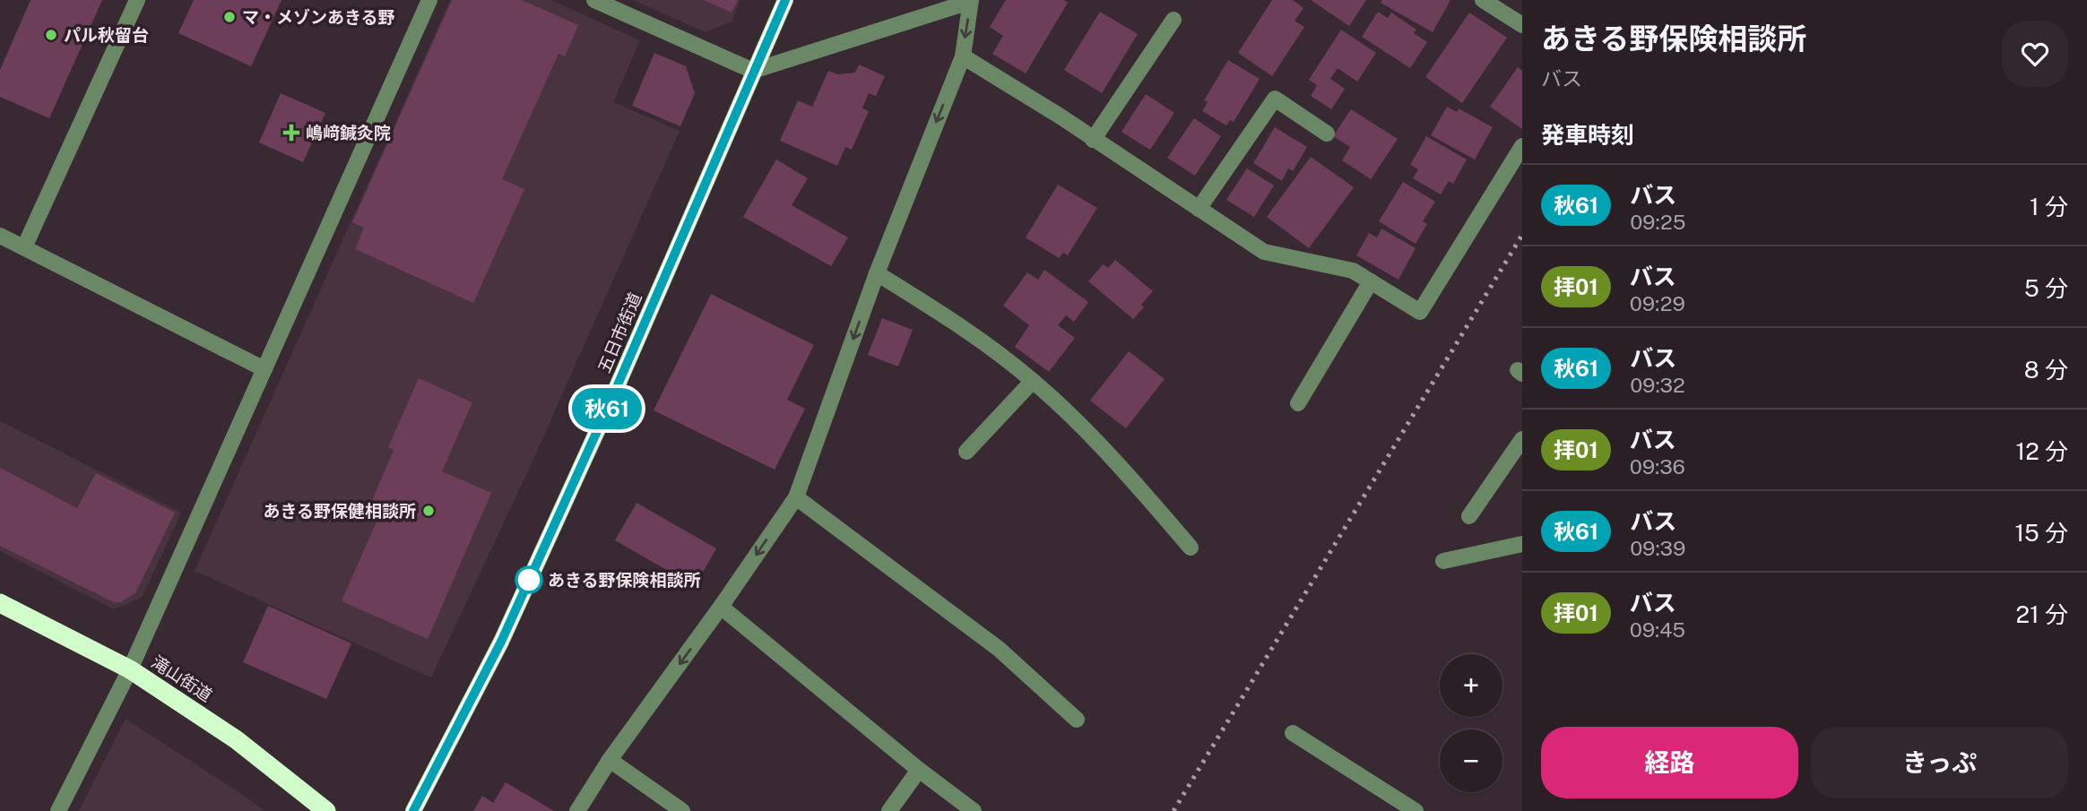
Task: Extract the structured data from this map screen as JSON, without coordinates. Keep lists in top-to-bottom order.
{
  "streets": {
    "highway": ["滝山街道"],
    "main road": ["五日市街道"]
  },
  "places": {
    "other": [
      "マ・メゾンあきる野",
      "パル秋留台",
      "あきる野保健相談所",
      "あきる野保険相談所"
    ],
    "health": ["嶋﨑鍼灸院"]
  },
  "lines": ["bus line 秋61"],
  "page": {
    "on_map": "秋61",
    "heading": [
      ["あきる野保険相談所", "バス"],
      "発車時刻"
    ],
    "list": [
      {
        "mark": "秋61",
        "name": "バス",
        "note": "09:25",
        "value": "1 分"
      },
      {
        "mark": "拝01",
        "name": "バス",
        "note": "09:29",
        "value": "5 分"
      },
      {
        "mark": "秋61",
        "name": "バス",
        "note": "09:32",
        "value": "8 分"
      },
      {
        "mark": "拝01",
        "name": "バス",
        "note": "09:36",
        "value": "12 分"
      },
      {
        "mark": "秋61",
        "name": "バス",
        "note": "09:39",
        "value": "15 分"
      },
      {
        "mark": "拝01",
        "name": "バス",
        "note": "09:45",
        "value": "21 分"
      }
    ],
    "map_buttons": ["+", "−"],
    "buttons": ["経路", "きっぷ"]
  }
}
